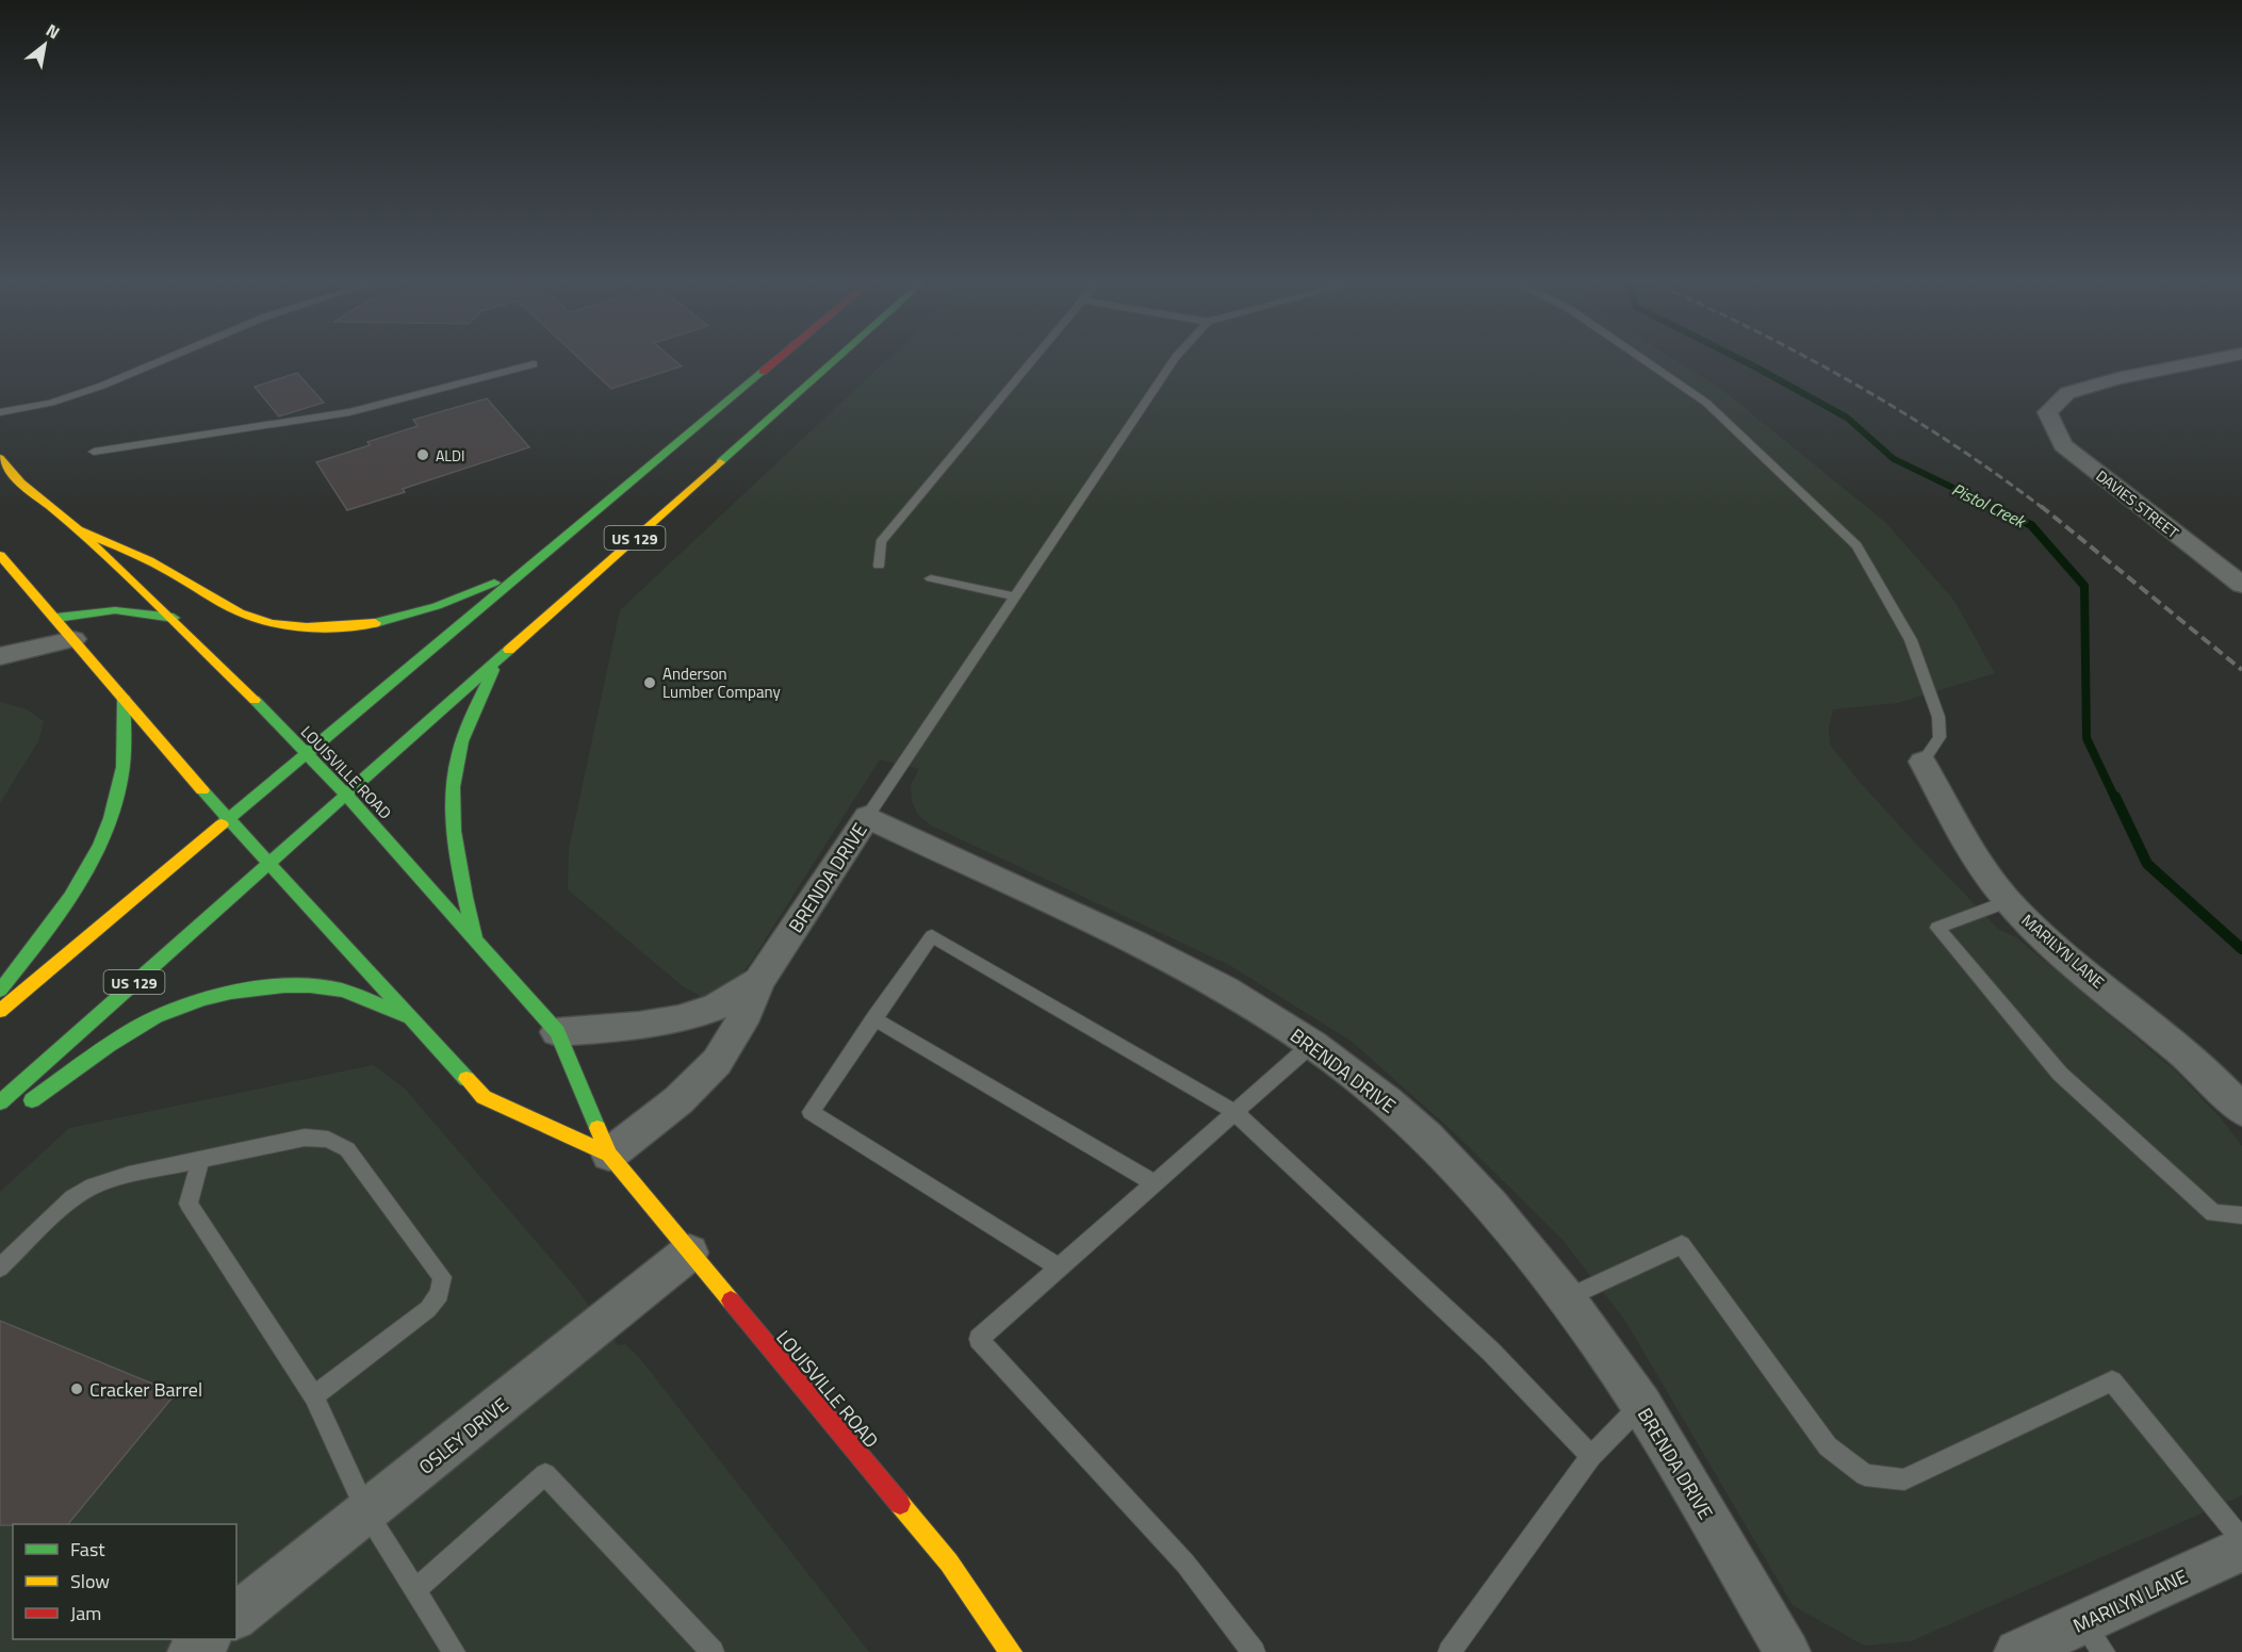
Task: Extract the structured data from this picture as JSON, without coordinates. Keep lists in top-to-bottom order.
{
  "streets": {
    "main road": ["US 129", "LOUISVILLE ROAD"],
    "street": [
      "DAVIES STREET",
      "BRENDA DRIVE",
      "MARILYN LANE",
      "OSLEY DRIVE"
    ]
  },
  "crossings": [
    ["US 129", "LOUISVILLE ROAD"],
    ["LOUISVILLE ROAD", "BRENDA DRIVE"],
    ["LOUISVILLE ROAD", "OSLEY DRIVE"]
  ],
  "water": ["Pistol Creek"],
  "places": ["ALDI", "Anderson Lumber Company", "Cracker Barrel"],
  "legend": ["Fast", "Slow", "Jam"],
  "north": "top right"
}
